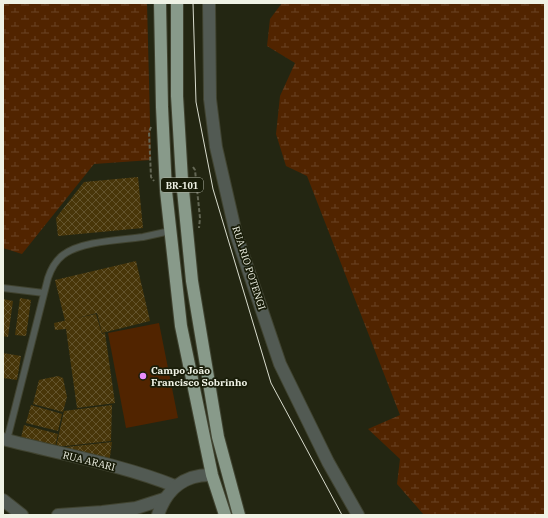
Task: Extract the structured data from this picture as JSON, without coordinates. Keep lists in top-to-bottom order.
{
  "streets": {
    "highway": ["BR-101"],
    "street": ["RUA RIO POTENGI", "RUA ARARI"]
  },
  "places": ["Campo João Francisco Sobrinho"]
}
